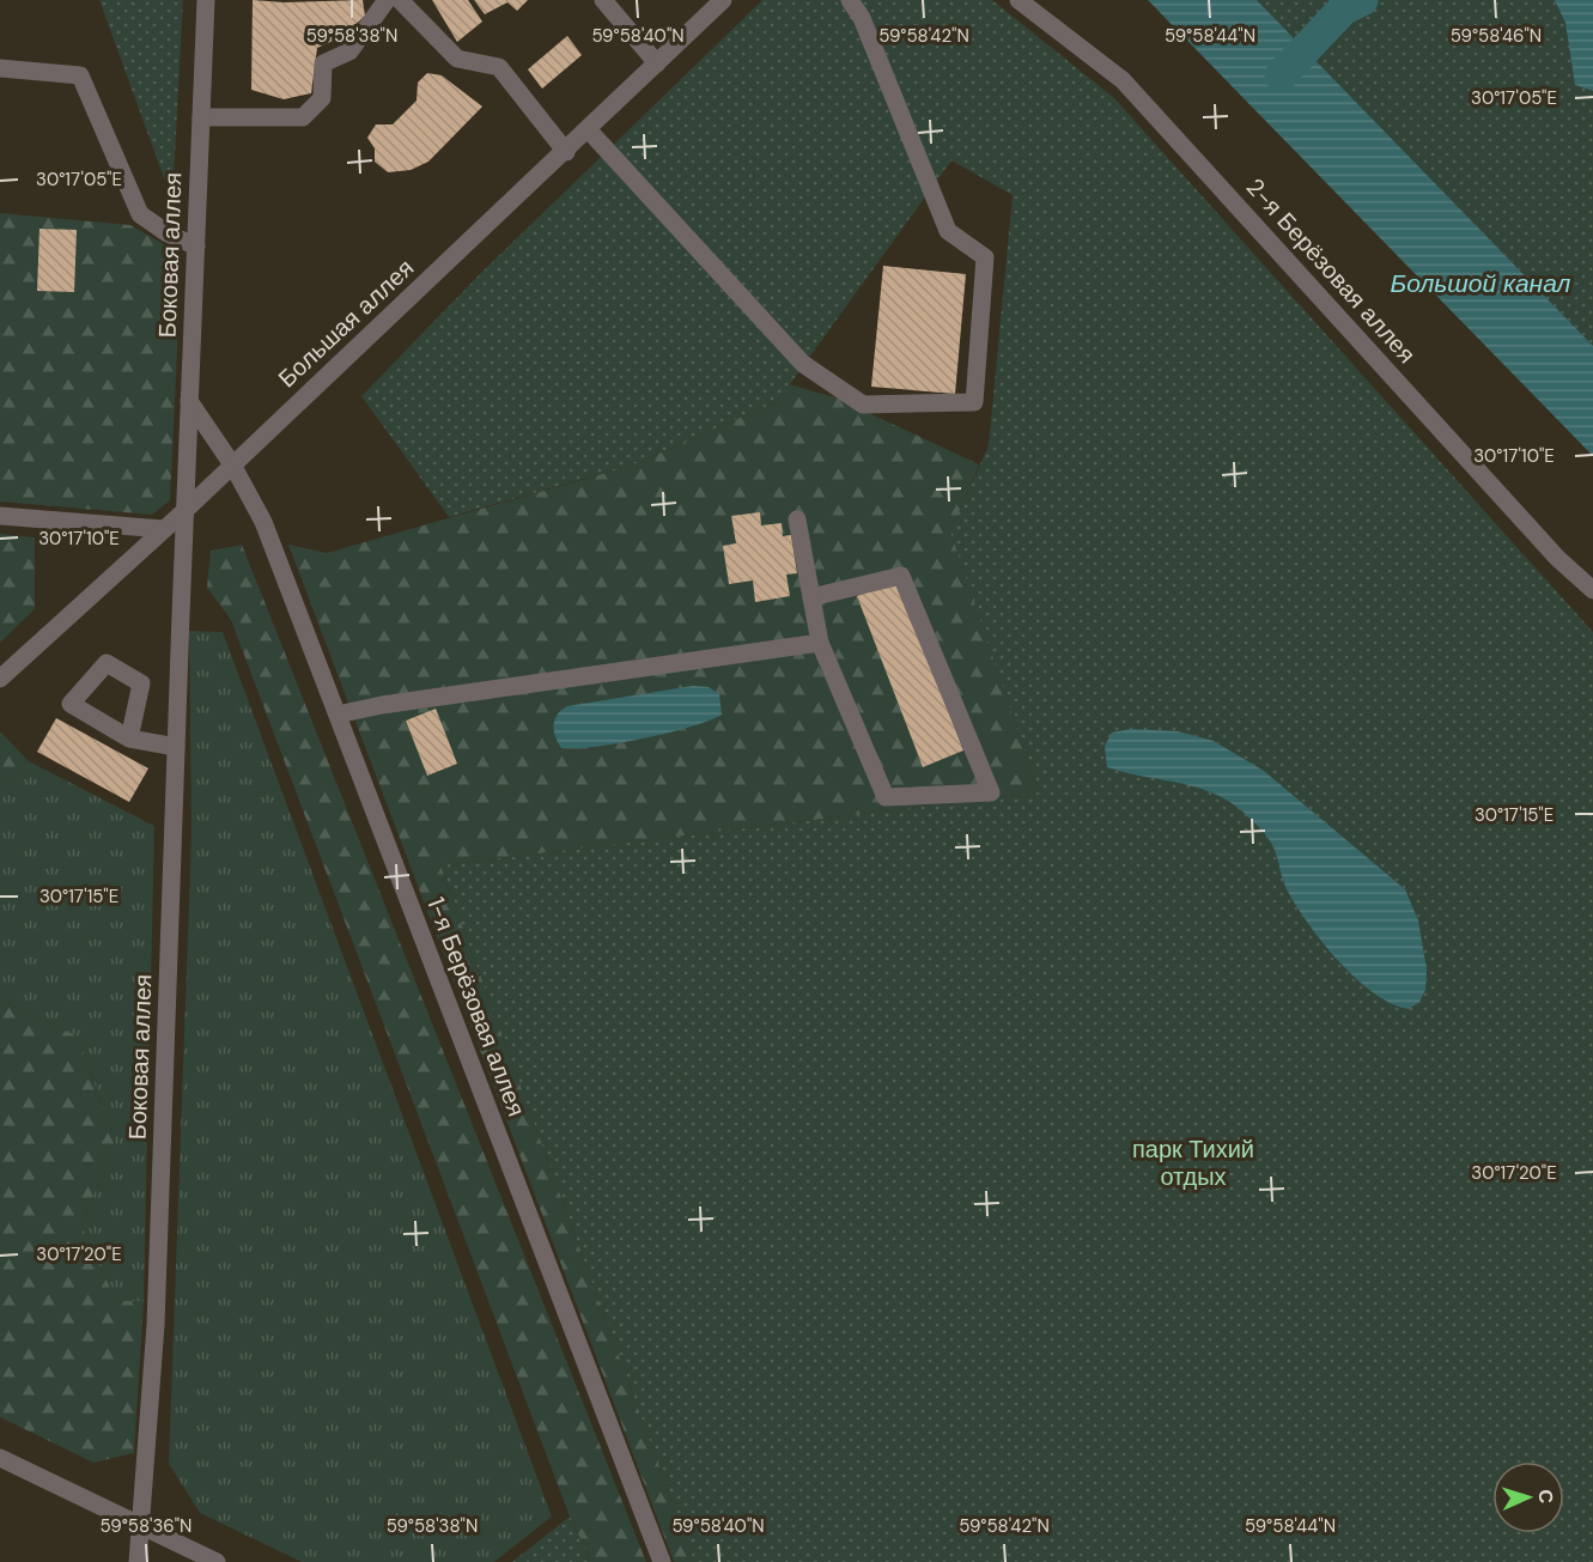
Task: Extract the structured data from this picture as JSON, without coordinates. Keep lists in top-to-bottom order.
{
  "streets": {
    "street": [
      "Боковая аллея",
      "2-я Берёзовая аллея",
      "Большая аллея",
      "1-я Берёзовая аллея"
    ]
  },
  "crossings": [
    ["Боковая аллея", "Большая аллея"],
    ["Боковая аллея", "1-я Берёзовая аллея"],
    ["Большая аллея", "1-я Берёзовая аллея"]
  ],
  "water": ["Большой канал"],
  "parks": ["парк Тихий отдых"],
  "north": "right",
  "coordinates": [
    "59°58'38\"N",
    "59°58'40\"N",
    "59°58'42\"N",
    "59°58'44\"N",
    "59°58'46\"N",
    "30°17'05\"E",
    "30°17'10\"E",
    "30°17'15\"E",
    "30°17'20\"E",
    "59°58'36\"N"
  ]
}
